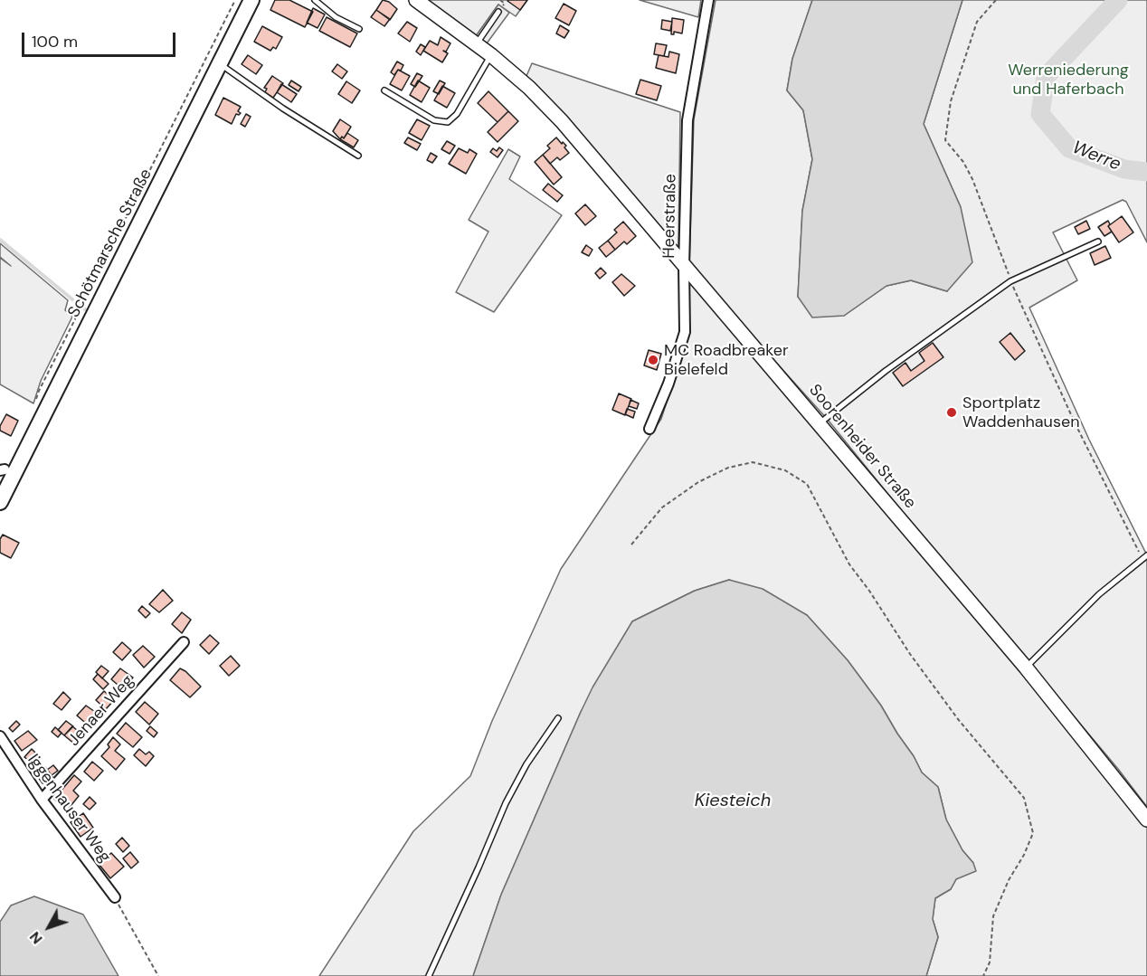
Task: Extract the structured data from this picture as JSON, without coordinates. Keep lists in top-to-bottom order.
{
  "streets": {
    "main road": ["Schötmarsche Straße", "Soorenheider Straße"],
    "street": ["Heerstraße", "Jenaer Weg", "Iggenhauser Weg"]
  },
  "crossings": [
    ["Heerstraße", "Soorenheider Straße"],
    ["Jenaer Weg", "Iggenhauser Weg"]
  ],
  "water": ["Werre", "Kiesteich"],
  "parks": ["Werreniederung und Haferbach"],
  "places": ["MC Roadbreaker Bielefeld", "Sportplatz Waddenhausen"],
  "scale_bar": "100 m",
  "north": "bottom left"
}
